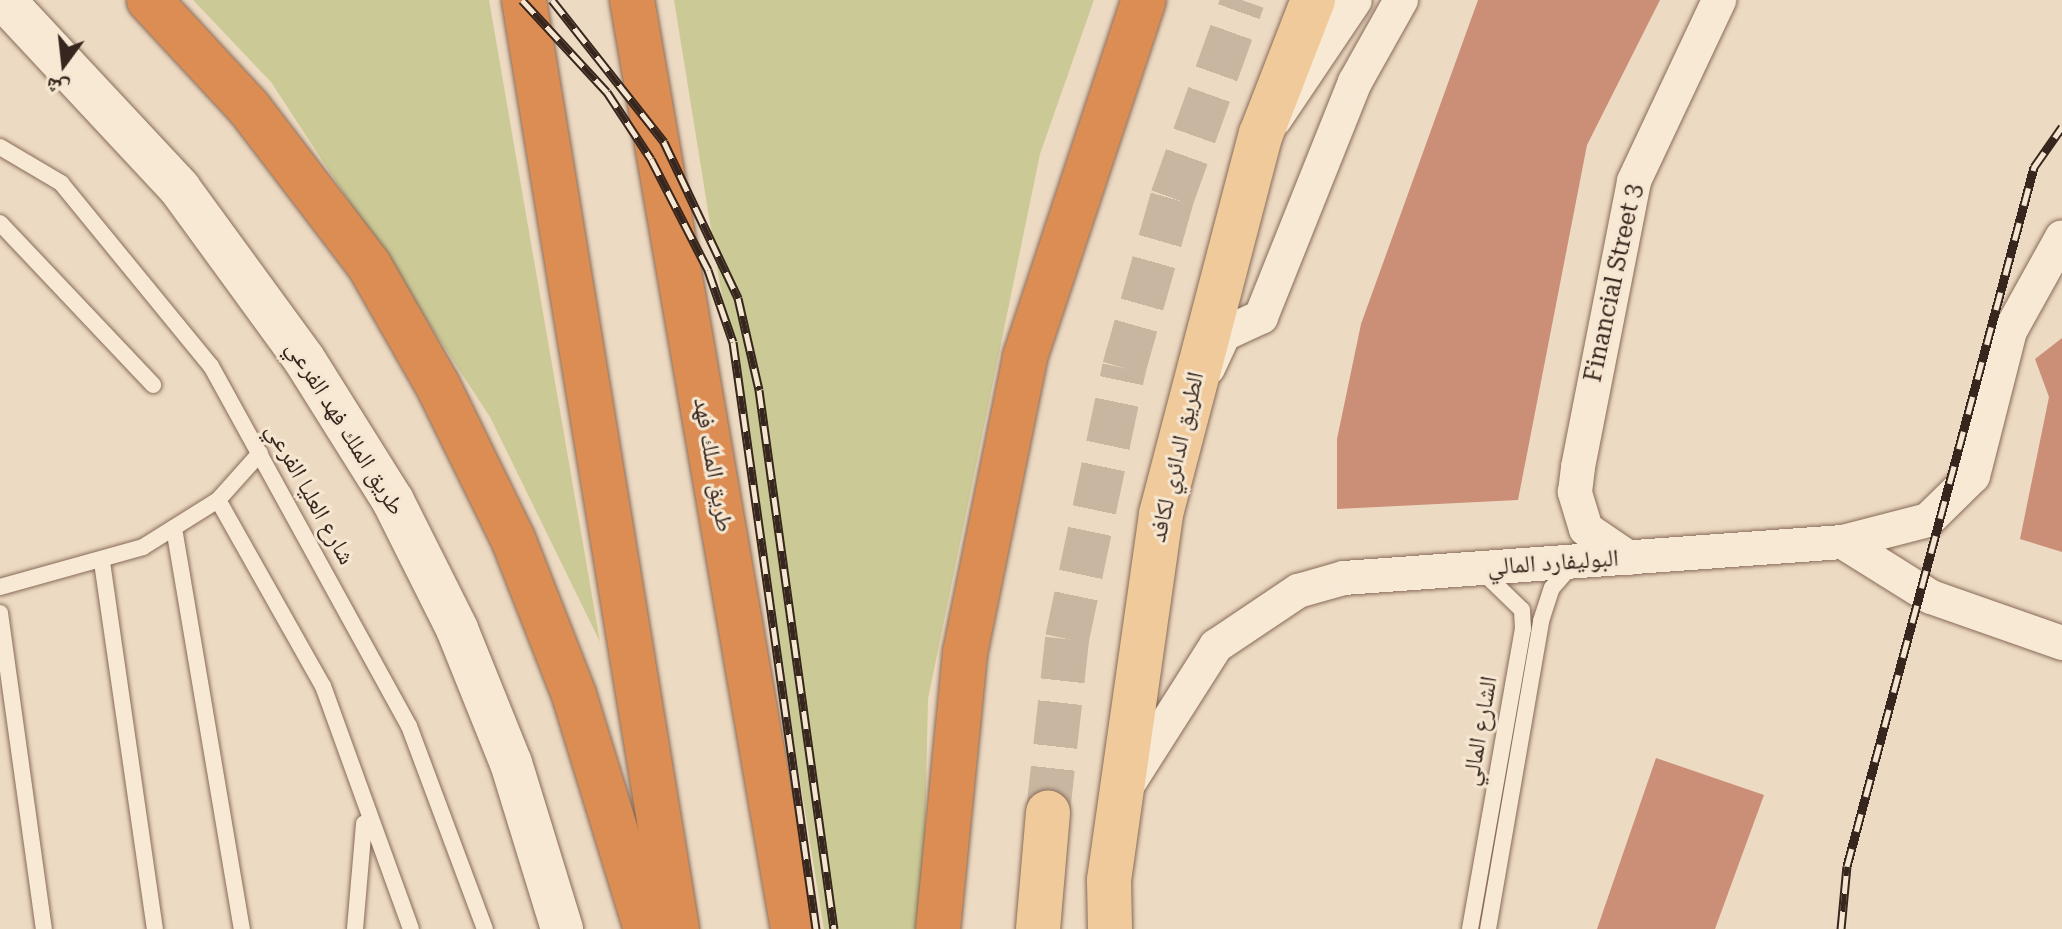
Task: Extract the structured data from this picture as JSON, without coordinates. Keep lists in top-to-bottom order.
{
  "streets": {
    "highway": ["طريق الملك فهد"],
    "main road": ["الطريق الدائري لكافد"],
    "street": ["Financial Street 3", "طريق الملك فهد الفرعي", "البوليفارد المالي"],
    "lane": ["شارع العليا الفرعي", "الشارع المالي"]
  },
  "crossings": [
    ["Financial Street 3", "البوليفارد المالي"],
    ["الطريق الدائري لكافد", "البوليفارد المالي"],
    ["البوليفارد المالي", "الشارع المالي"]
  ],
  "north": "bottom"
}
